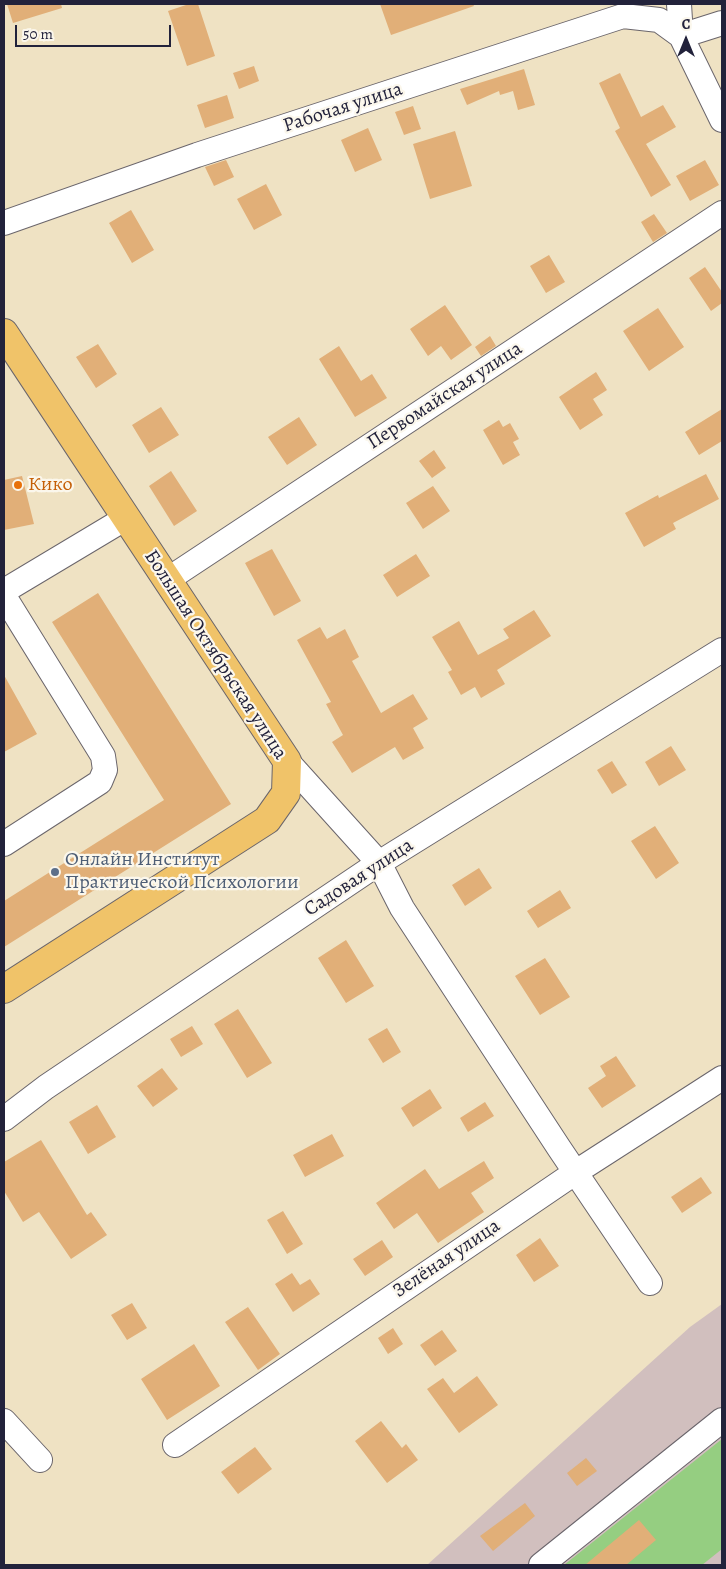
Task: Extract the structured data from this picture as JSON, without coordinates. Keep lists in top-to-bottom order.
{
  "streets": {
    "main road": ["Большая Октябрьская улица"],
    "street": [
      "Рабочая улица",
      "Первомайская улица",
      "Садовая улица",
      "Зелёная улица"
    ]
  },
  "crossings": [
    ["Первомайская улица", "Большая Октябрьская улица"]
  ],
  "places": ["Кико", "Онлайн Институт Практической Психологии"],
  "scale_bar": "50 m",
  "north": "top"
}
